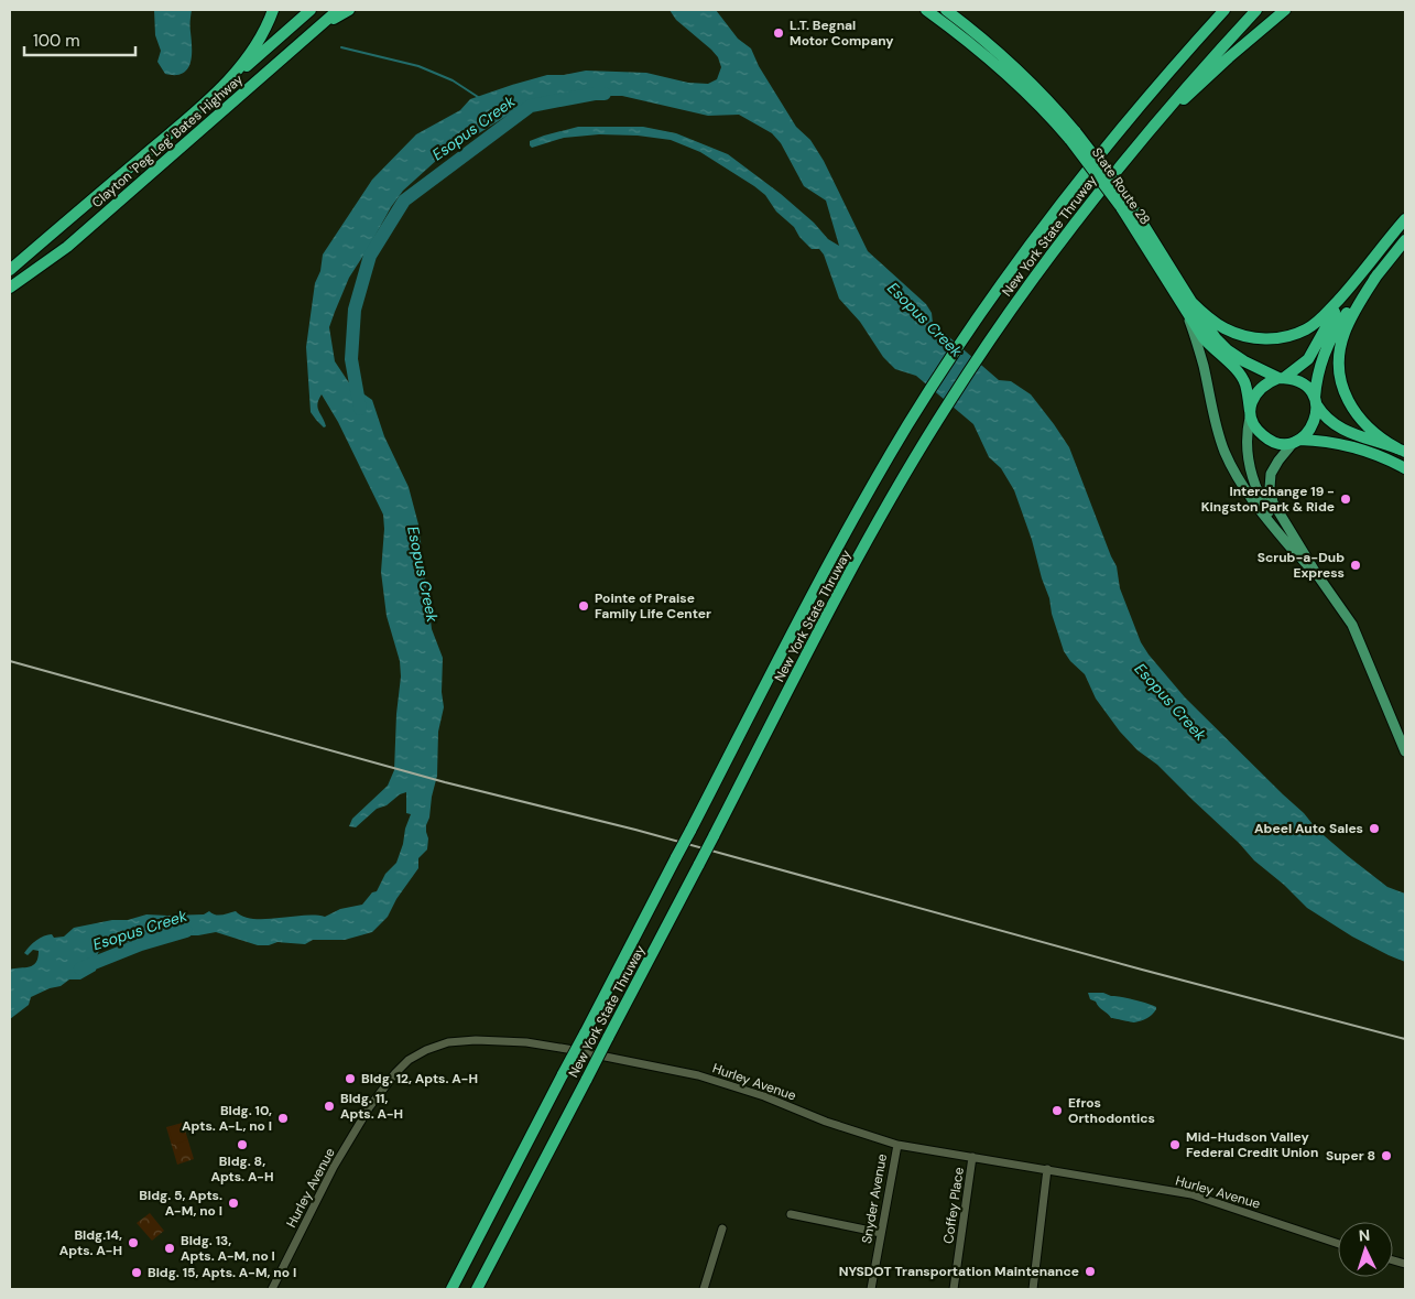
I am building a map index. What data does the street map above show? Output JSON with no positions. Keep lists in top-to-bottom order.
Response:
{
  "streets": {
    "highway": ["Clayton 'Peg Leg' Bates Highway", "State Route 28", "New York State Thruway"],
    "street": ["Hurley Avenue", "Snyder Avenue", "Coffey Place"]
  },
  "crossings": [
    ["Hurley Avenue", "Snyder Avenue"],
    ["Hurley Avenue", "Coffey Place"]
  ],
  "water": ["Esopus Creek"],
  "places": [
    "L.T. Begnal Motor Company",
    "Interchange 19 - Kingston Park & Ride",
    "Scrub-a-Dub Express",
    "Pointe of Praise Family Life Center",
    "Abeel Auto Sales",
    "Bldg. 12, Apts. A-H",
    "Bldg. 11, Apts. A-H",
    "Efros Orthodontics",
    "Bldg. 10, Apts. A-L, no I",
    "Bldg. 8, Apts. A-H",
    "Mid-Hudson Valley Federal Credit Union",
    "Super 8",
    "Bldg. 5, Apts. A-M, no I",
    "Bldg.14, Apts. A-H",
    "Bldg. 13, Apts. A-M, no I",
    "NYSDOT Transportation Maintenance",
    "Bldg. 15, Apts. A-M, no I"
  ],
  "scale_bar": "100 m",
  "north": "top"
}
